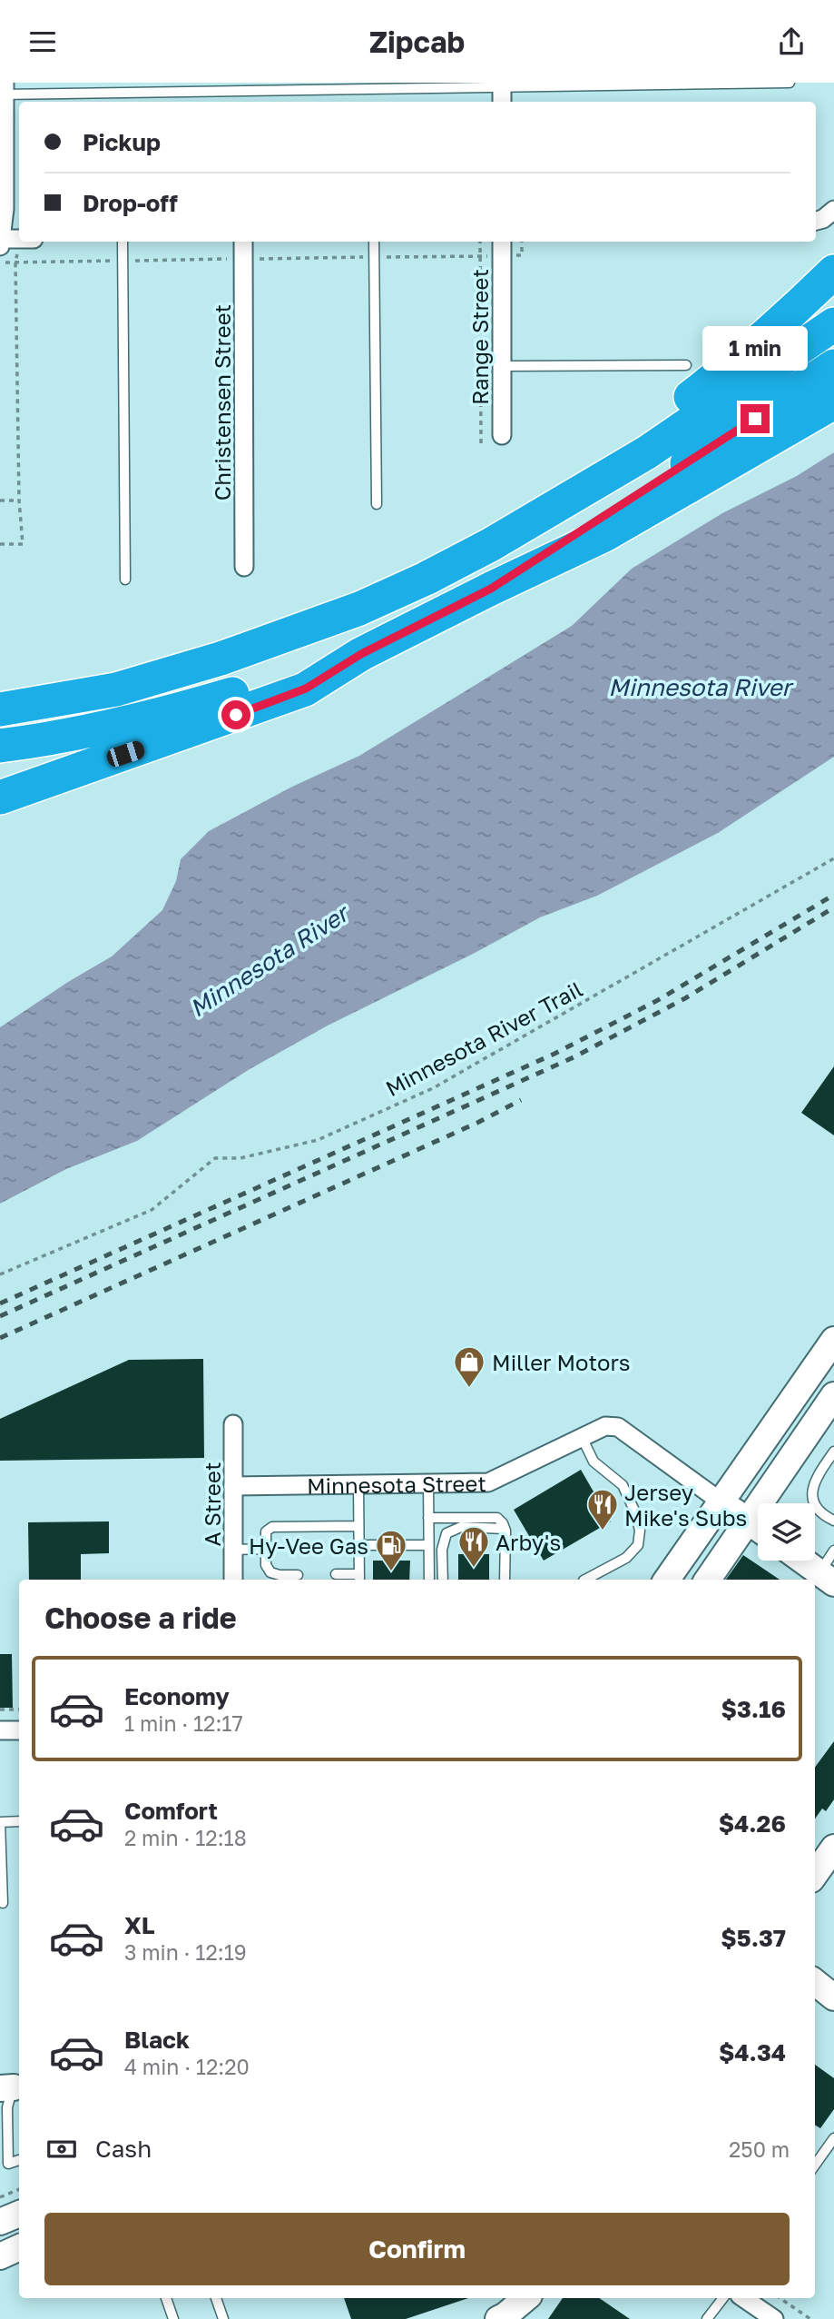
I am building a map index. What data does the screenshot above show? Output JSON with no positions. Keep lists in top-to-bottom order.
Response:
{
  "streets": {
    "main road": ["Minnesota Street"],
    "street": ["Range Street", "Christensen Street", "A Street"],
    "path": ["Minnesota River Trail"]
  },
  "crossings": [
    ["Minnesota Street", "A Street"]
  ],
  "water": ["Minnesota River"],
  "places": {
    "shop": ["Miller Motors"],
    "restaurant": ["Jersey Mike's Subs", "Arby's"],
    "fuel station": ["Hy-Vee Gas"]
  },
  "page": {
    "header": "Zipcab",
    "banner": ["Pickup", "Drop-off"],
    "bubble": "1 min",
    "heading": "Choose a ride",
    "list": [
      {
        "name": "Economy",
        "note": "1 min · 12:17",
        "value": "$3.16"
      },
      {
        "name": "Comfort",
        "note": "2 min · 12:18",
        "value": "$4.26"
      },
      {
        "name": "XL",
        "note": "3 min · 12:19",
        "value": "$5.37"
      },
      {
        "name": "Black",
        "note": "4 min · 12:20",
        "value": "$4.34"
      }
    ],
    "pay": ["Cash", "250 m"],
    "buttons": "Confirm"
  }
}
